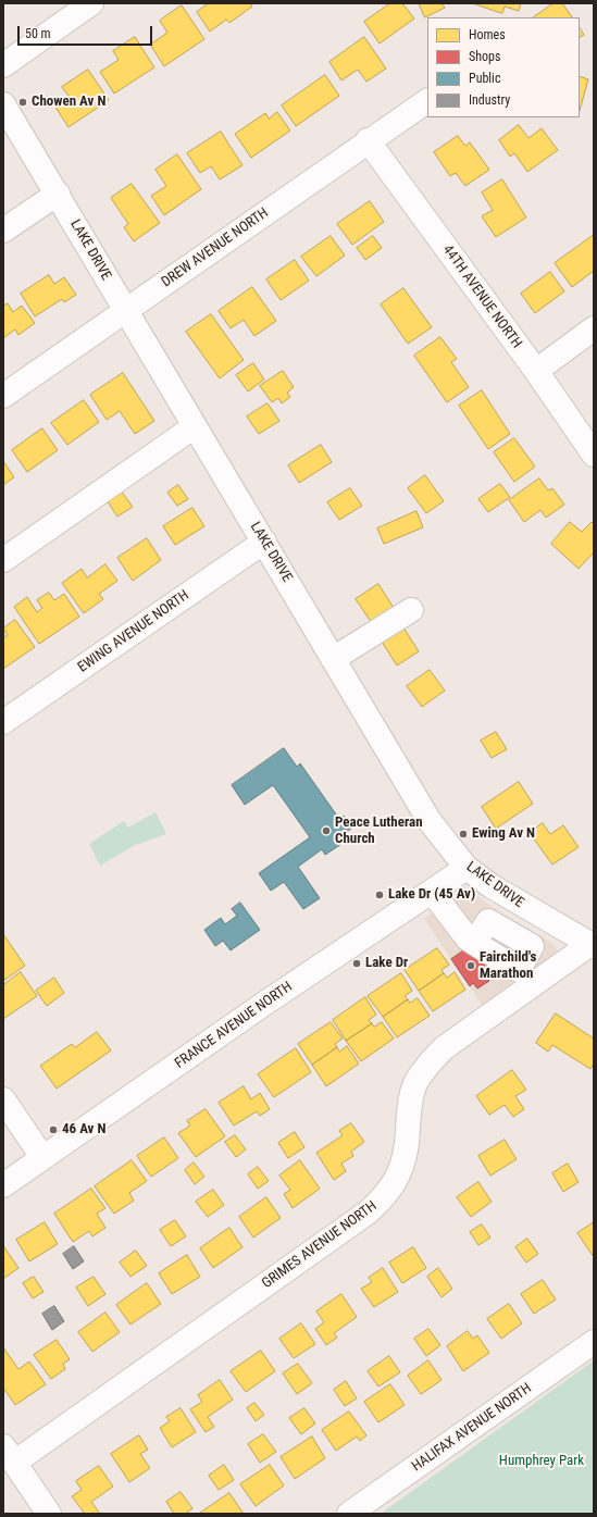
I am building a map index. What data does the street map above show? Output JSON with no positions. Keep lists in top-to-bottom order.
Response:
{
  "streets": {
    "street": [
      "DREW AVENUE NORTH",
      "LAKE DRIVE",
      "44TH AVENUE NORTH",
      "EWING AVENUE NORTH",
      "FRANCE AVENUE NORTH",
      "GRIMES AVENUE NORTH",
      "HALIFAX AVENUE NORTH"
    ]
  },
  "crossings": [
    ["DREW AVENUE NORTH", "LAKE DRIVE"],
    ["DREW AVENUE NORTH", "44TH AVENUE NORTH"],
    ["LAKE DRIVE", "EWING AVENUE NORTH"],
    ["LAKE DRIVE", "FRANCE AVENUE NORTH"],
    ["LAKE DRIVE", "GRIMES AVENUE NORTH"]
  ],
  "parks": ["Humphrey Park"],
  "places": [
    "Chowen Av N",
    "Peace Lutheran Church",
    "Ewing Av N",
    "Lake Dr (45 Av)",
    "Lake Dr",
    "Fairchild's Marathon",
    "46 Av N"
  ],
  "legend": [
    "Homes",
    "Shops",
    "Public",
    "Industry"
  ],
  "scale_bar": "50 m"
}
